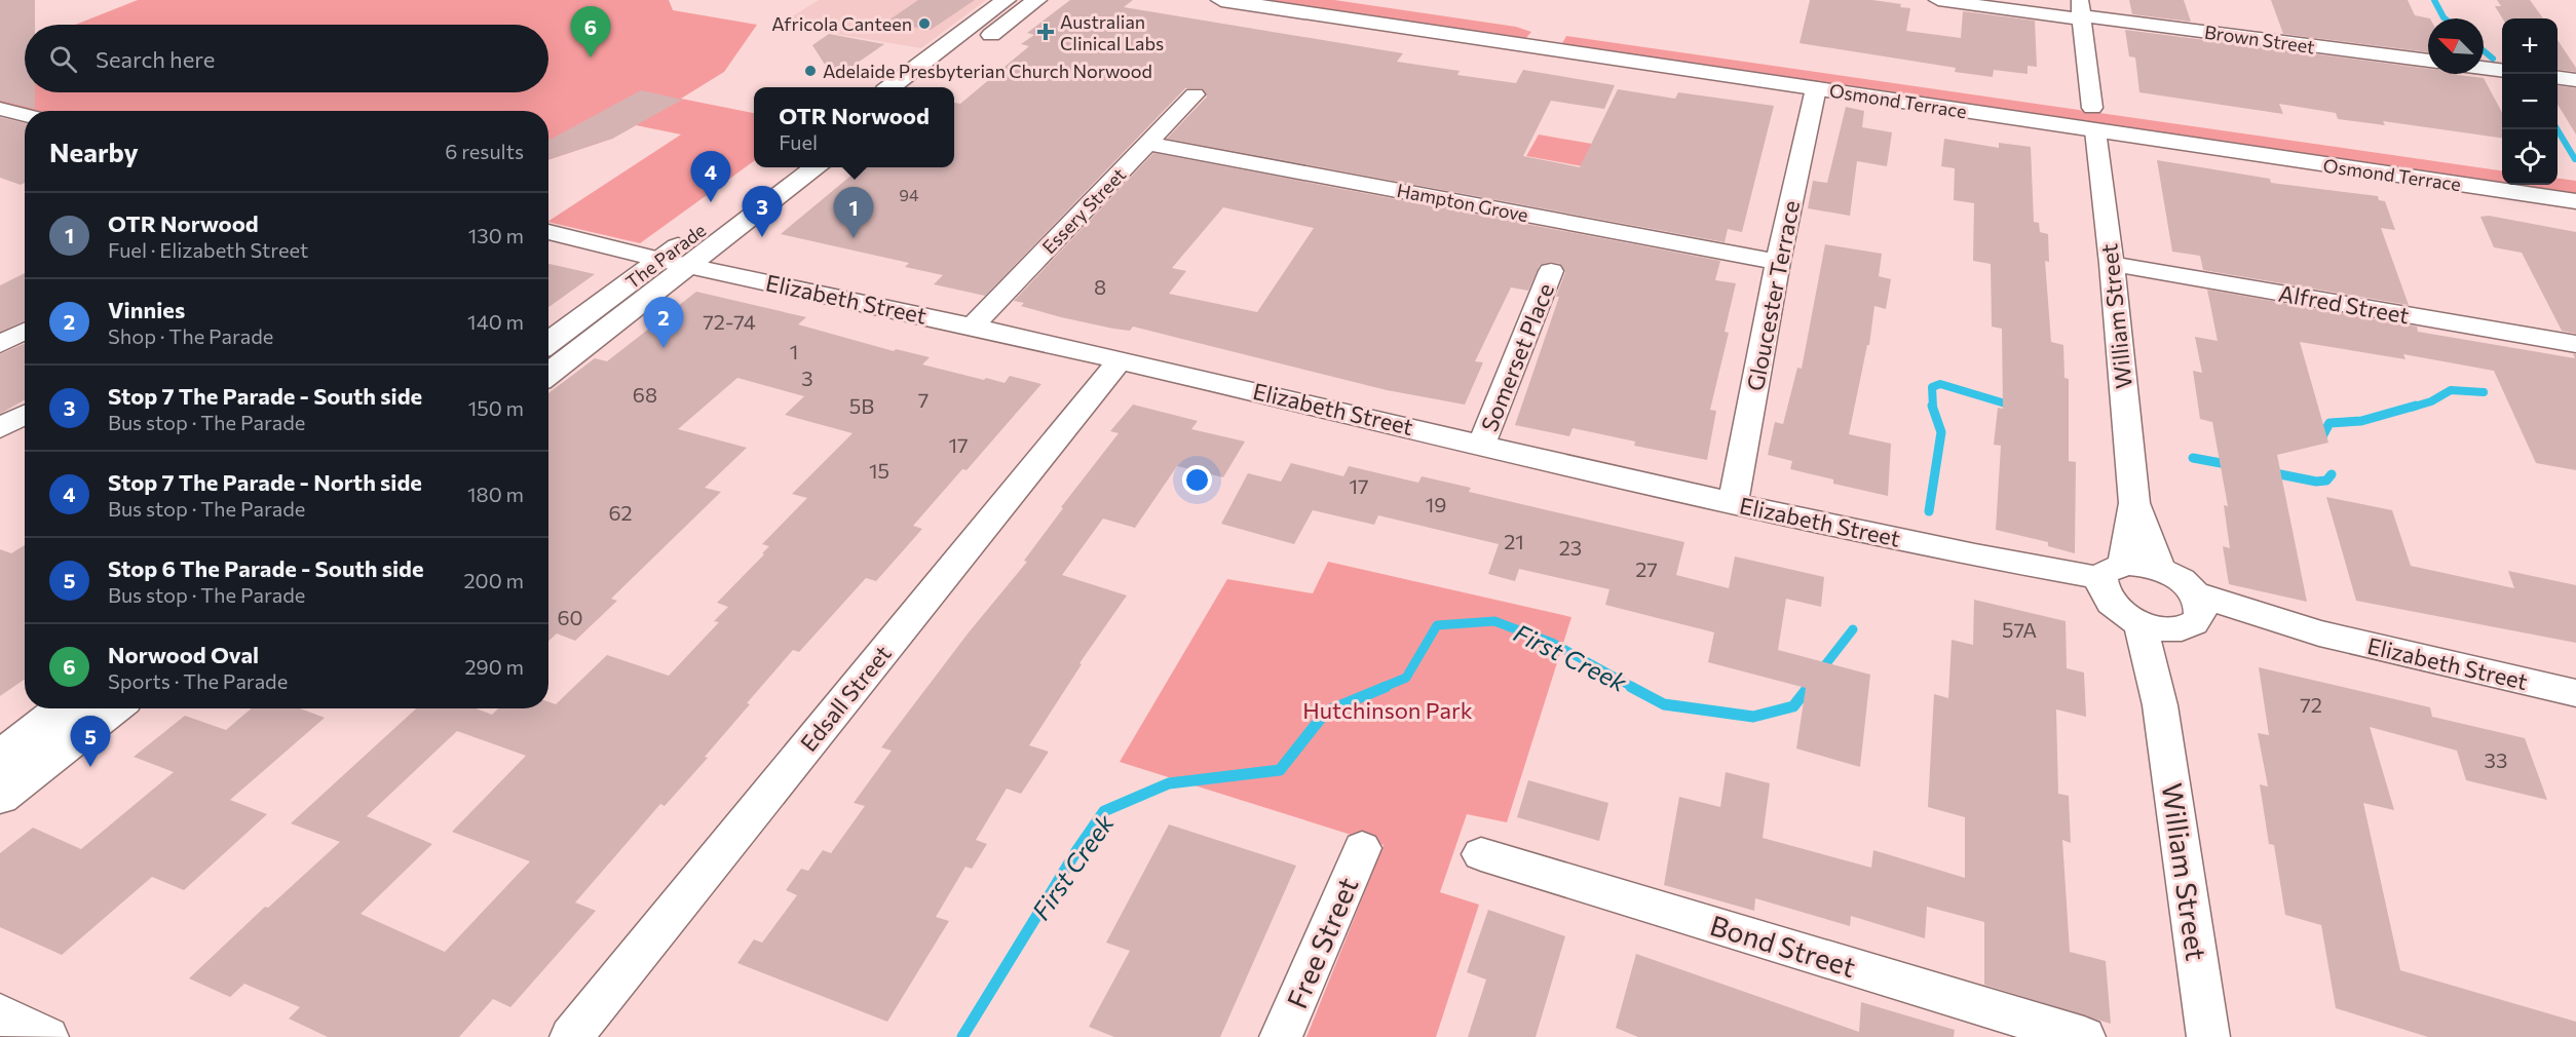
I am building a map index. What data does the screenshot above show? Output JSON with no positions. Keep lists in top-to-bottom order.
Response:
{
  "streets": {
    "street": [
      "Brown Street",
      "Osmond Terrace",
      "Hampton Grove",
      "Essery Street",
      "The Parade",
      "Gloucester Terrace",
      "Elizabeth Street",
      "Alfred Street",
      "William Street",
      "Somerset Place",
      "Edsall Street",
      "Free Street",
      "Bond Street"
    ]
  },
  "crossings": [
    ["Brown Street", "William Street"],
    ["Osmond Terrace", "Gloucester Terrace"],
    ["Osmond Terrace", "William Street"],
    ["Hampton Grove", "Essery Street"],
    ["Hampton Grove", "Gloucester Terrace"],
    ["Essery Street", "Elizabeth Street"],
    ["The Parade", "Elizabeth Street"],
    ["Gloucester Terrace", "Elizabeth Street"],
    ["Elizabeth Street", "William Street"],
    ["Elizabeth Street", "Somerset Place"],
    ["Elizabeth Street", "Edsall Street"],
    ["Alfred Street", "William Street"]
  ],
  "water": ["First Creek"],
  "parks": ["Hutchinson Park"],
  "places": {
    "other": ["Africola Canteen", "Adelaide Presbyterian Church Norwood"],
    "health": ["Australian Clinical Labs"]
  },
  "house_numbers": [
    "94",
    "8",
    "72-74",
    "1",
    "3",
    "68",
    "7",
    "5B",
    "17",
    "15",
    "17",
    "19",
    "62",
    "21",
    "23",
    "27",
    "60",
    "57A",
    "72",
    "33"
  ],
  "north": "top left",
  "page": {
    "pins": [
      "6",
      "4",
      "3",
      "1",
      "2",
      "5"
    ],
    "map_buttons": ["+", "−"],
    "search": "Search here",
    "popup": ["OTR Norwood", "Fuel"],
    "heading": ["Nearby", "6 results"],
    "list": [
      {
        "mark": "1",
        "name": "OTR Norwood",
        "note": "Fuel · Elizabeth Street",
        "value": "130 m"
      },
      {
        "mark": "2",
        "name": "Vinnies",
        "note": "Shop · The Parade",
        "value": "140 m"
      },
      {
        "mark": "3",
        "name": "Stop 7 The Parade - South side",
        "note": "Bus stop · The Parade",
        "value": "150 m"
      },
      {
        "mark": "4",
        "name": "Stop 7 The Parade - North side",
        "note": "Bus stop · The Parade",
        "value": "180 m"
      },
      {
        "mark": "5",
        "name": "Stop 6 The Parade - South side",
        "note": "Bus stop · The Parade",
        "value": "200 m"
      },
      {
        "mark": "6",
        "name": "Norwood Oval",
        "note": "Sports · The Parade",
        "value": "290 m"
      }
    ]
  }
}
